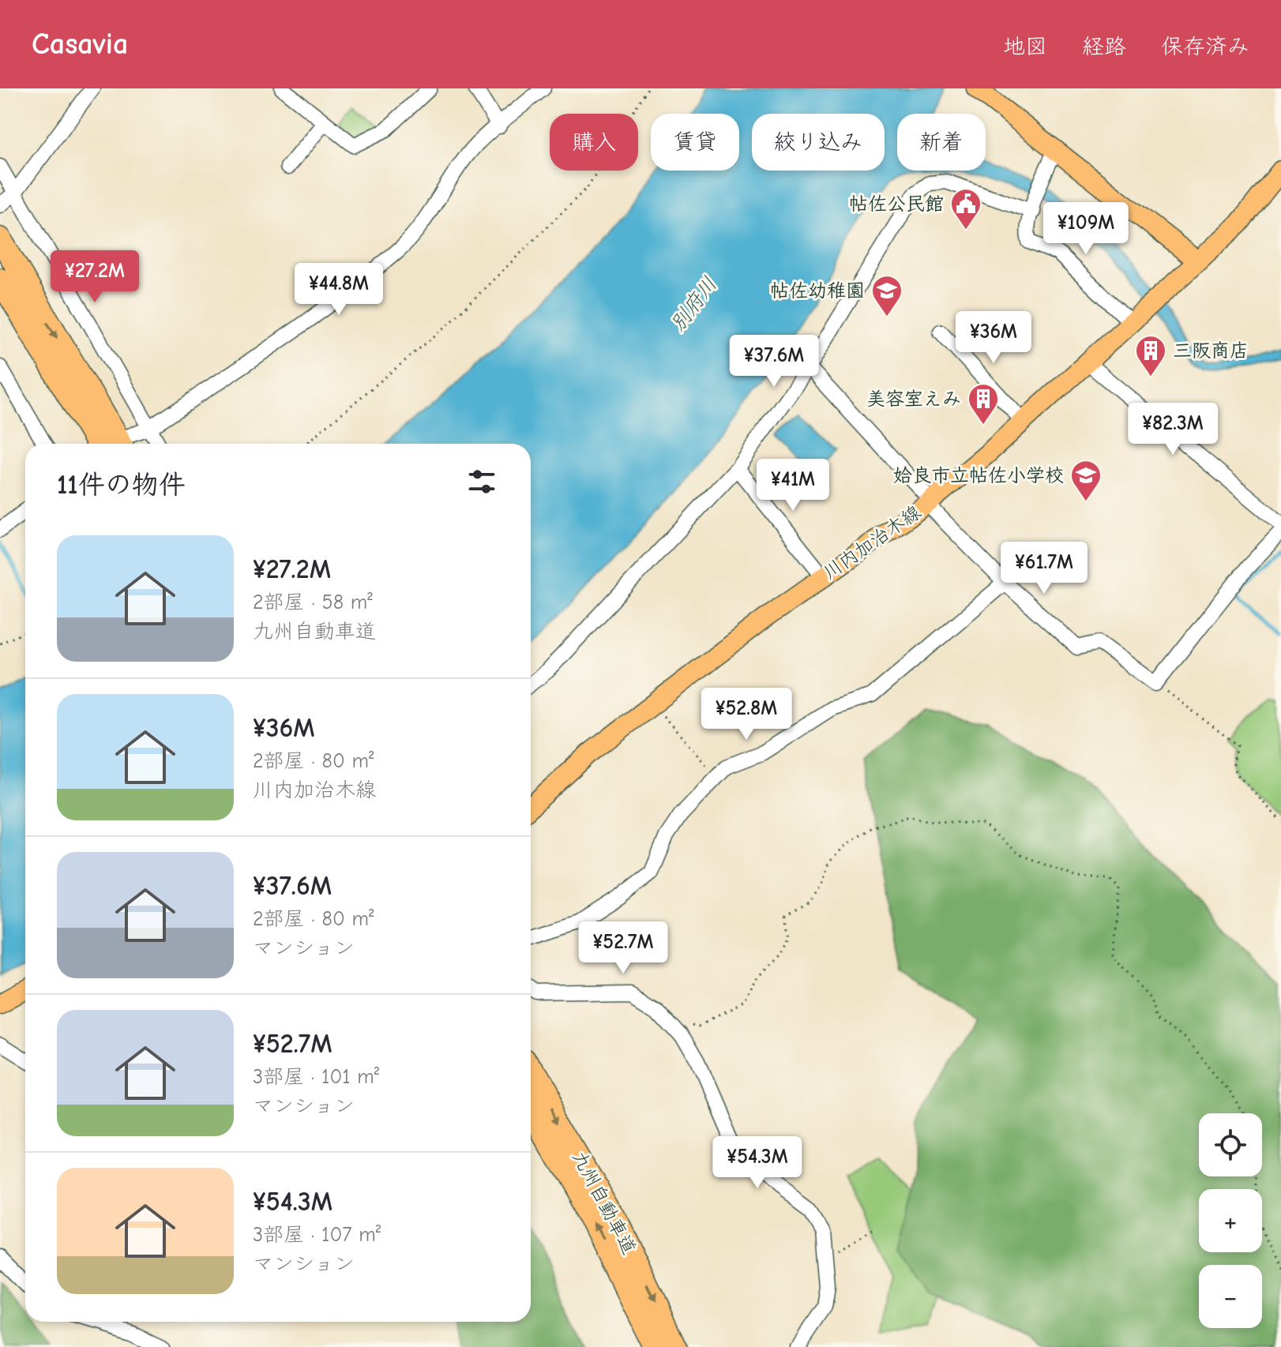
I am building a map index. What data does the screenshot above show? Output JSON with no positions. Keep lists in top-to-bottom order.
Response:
{
  "streets": {
    "highway": ["九州自動車道"],
    "main road": ["川内加治木線"]
  },
  "water": ["別府川"],
  "places": {
    "public building": ["帖佐公民館"],
    "school or university": ["帖佐幼稚園", "姶良市立帖佐小学校"],
    "building": ["三阪商店", "美容室えみ"]
  },
  "page": {
    "header": "Casavia",
    "nav": ["地図", "経路", "保存済み"],
    "chip": [
      "購入",
      "賃貸",
      "絞り込み",
      "新着"
    ],
    "price": [
      "¥109M",
      "¥27.2M",
      "¥44.8M",
      "¥36M",
      "¥37.6M",
      "¥82.3M",
      "¥41M",
      "¥61.7M",
      "¥52.8M",
      "¥52.7M",
      "¥54.3M"
    ],
    "heading": "11件の物件",
    "list": [
      {
        "name": "¥27.2M",
        "note": "2部屋 · 58 m² · 九州自動車道"
      },
      {
        "name": "¥36M",
        "note": "2部屋 · 80 m² · 川内加治木線"
      },
      {
        "name": "¥37.6M",
        "note": "2部屋 · 80 m² · マンション"
      },
      {
        "name": "¥52.7M",
        "note": "3部屋 · 101 m² · マンション"
      },
      {
        "name": "¥54.3M",
        "note": "3部屋 · 107 m² · マンション"
      }
    ],
    "map_buttons": ["+", "−"]
  }
}
